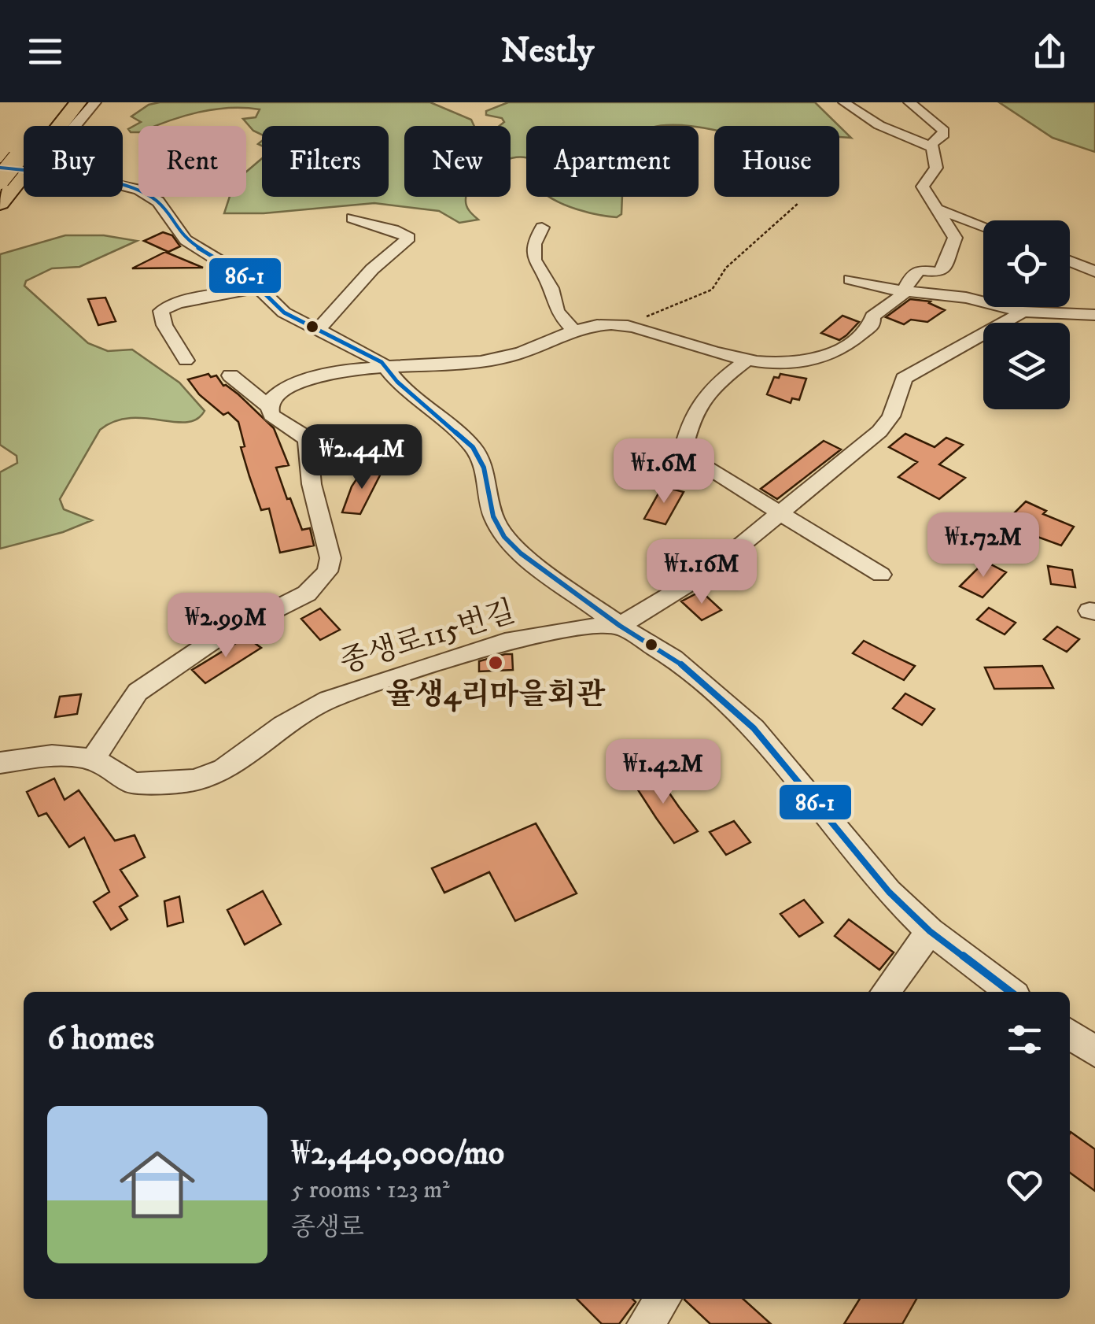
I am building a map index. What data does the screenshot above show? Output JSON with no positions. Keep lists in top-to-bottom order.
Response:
{
  "streets": {
    "street": ["종생로115번길"]
  },
  "places": ["율생4리마을회관"],
  "lines": ["transit line 86-1"],
  "page": {
    "header": "Nestly",
    "chip": [
      "Buy",
      "Rent",
      "Filters",
      "New",
      "Apartment",
      "House"
    ],
    "price": [
      "₩2.44M",
      "₩1.6M",
      "₩1.72M",
      "₩1.16M",
      "₩2.99M",
      "₩1.42M"
    ],
    "heading": "6 homes",
    "list": [
      {
        "name": "₩2,440,000/mo",
        "note": "5 rooms · 123 m² · 종생로"
      }
    ]
  }
}
